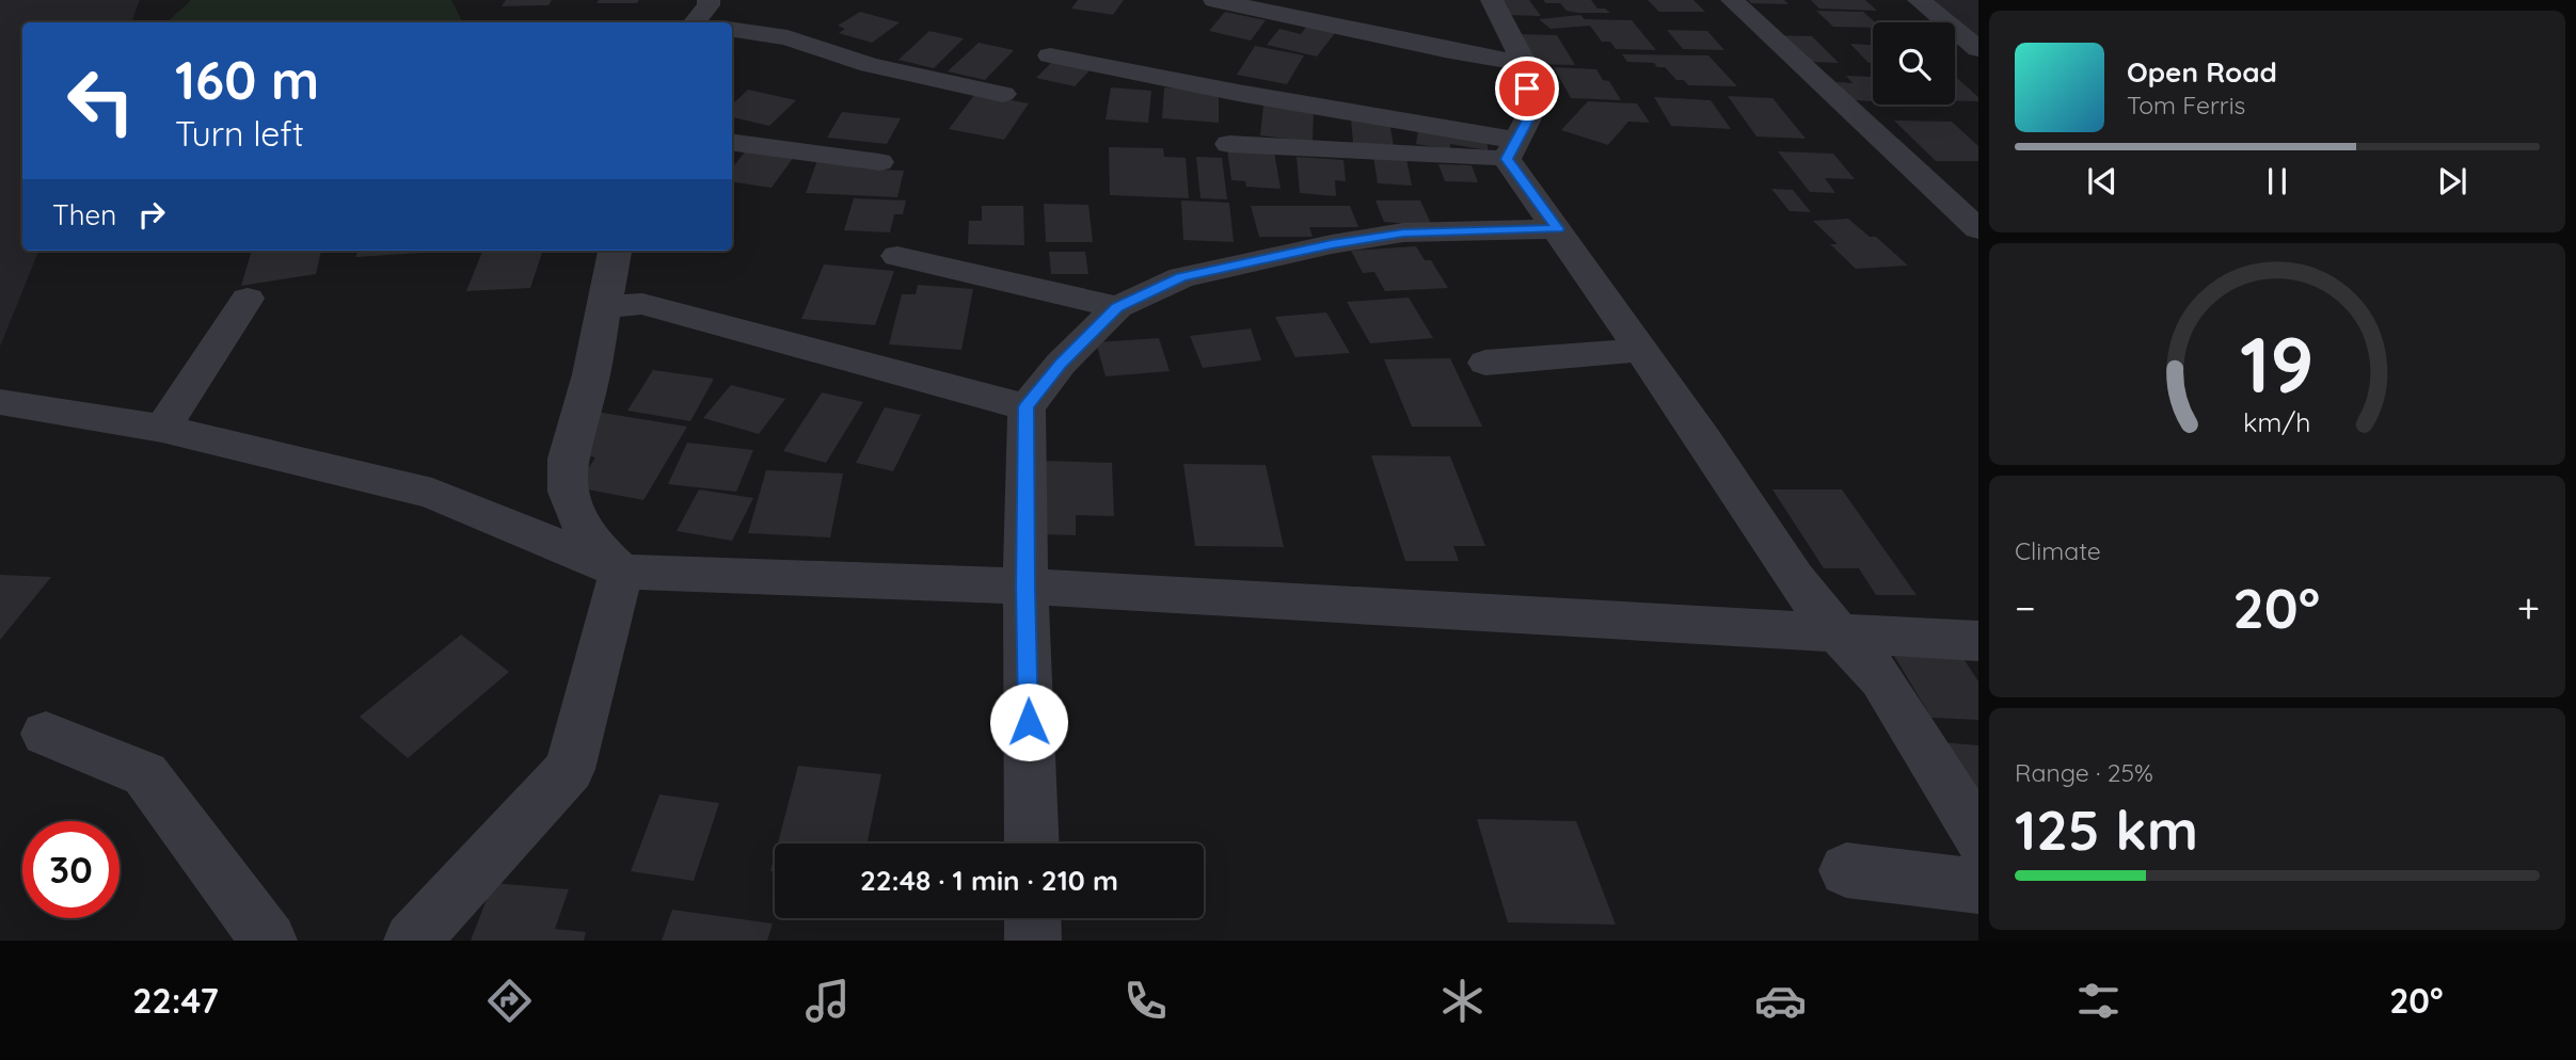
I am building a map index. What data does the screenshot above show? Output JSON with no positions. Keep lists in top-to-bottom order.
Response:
{
  "page": {
    "turn": ["160 m", "Turn left"],
    "song": ["Open Road", "Tom Ferris"],
    "then": "Then",
    "tile": [
      "Climate",
      ["Range · 25%", "125 km"]
    ],
    "heat": ["−", "20°", "+"],
    "limit": "30",
    "trip": "22:48 · 1 min · 210 m",
    "tabs": ["22:47", "20°"],
    "gauge": ["19", "km/h"]
  }
}
